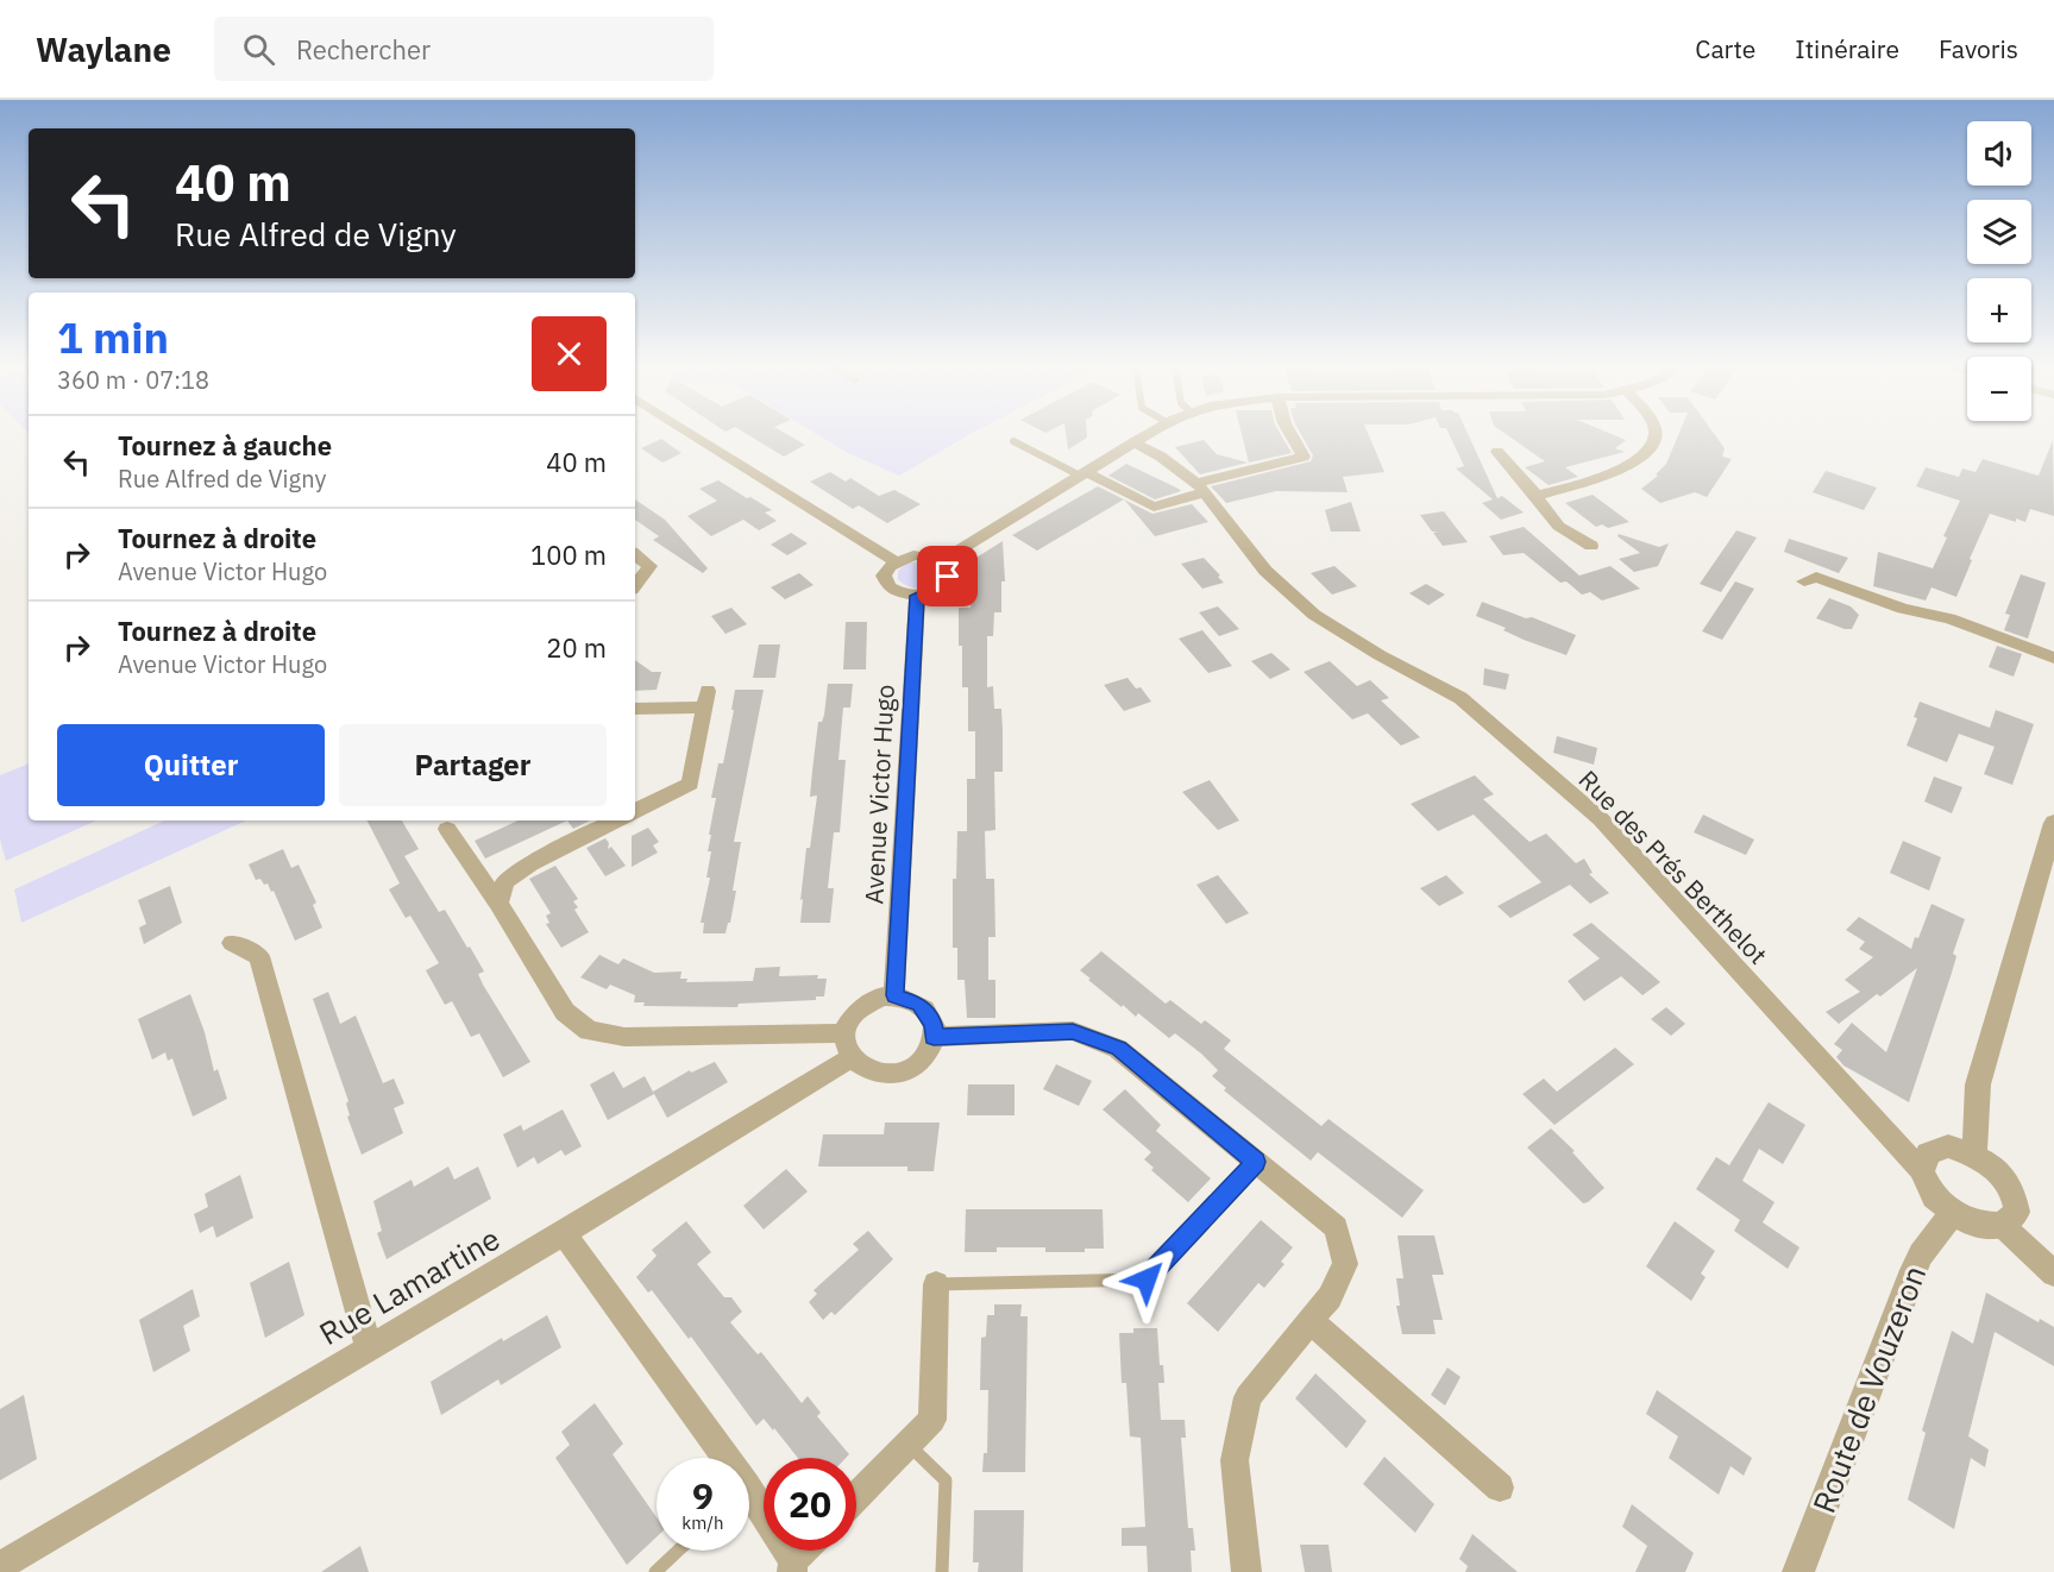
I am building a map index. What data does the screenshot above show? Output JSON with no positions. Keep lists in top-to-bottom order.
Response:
{
  "streets": {
    "street": [
      "Avenue Victor Hugo",
      "Rue des Prés Berthelot",
      "Rue Lamartine",
      "Route de Vouzeron"
    ]
  },
  "crossings": [
    ["Avenue Victor Hugo", "Rue Lamartine"],
    ["Rue des Prés Berthelot", "Route de Vouzeron"]
  ],
  "page": {
    "header": "Waylane",
    "search": "Rechercher",
    "nav": ["Carte", "Itinéraire", "Favoris"],
    "map_buttons": ["+", "−"],
    "turn": ["40 m", "Rue Alfred de Vigny"],
    "heading": ["1 min", "360 m · 07:18"],
    "list": [
      {
        "name": "Tournez à gauche",
        "note": "Rue Alfred de Vigny",
        "value": "40 m"
      },
      {
        "name": "Tournez à droite",
        "note": "Avenue Victor Hugo",
        "value": "100 m"
      },
      {
        "name": "Tournez à droite",
        "note": "Avenue Victor Hugo",
        "value": "20 m"
      }
    ],
    "buttons": ["Quitter", "Partager"],
    "speed": "9 km/h",
    "limit": "20"
  }
}
